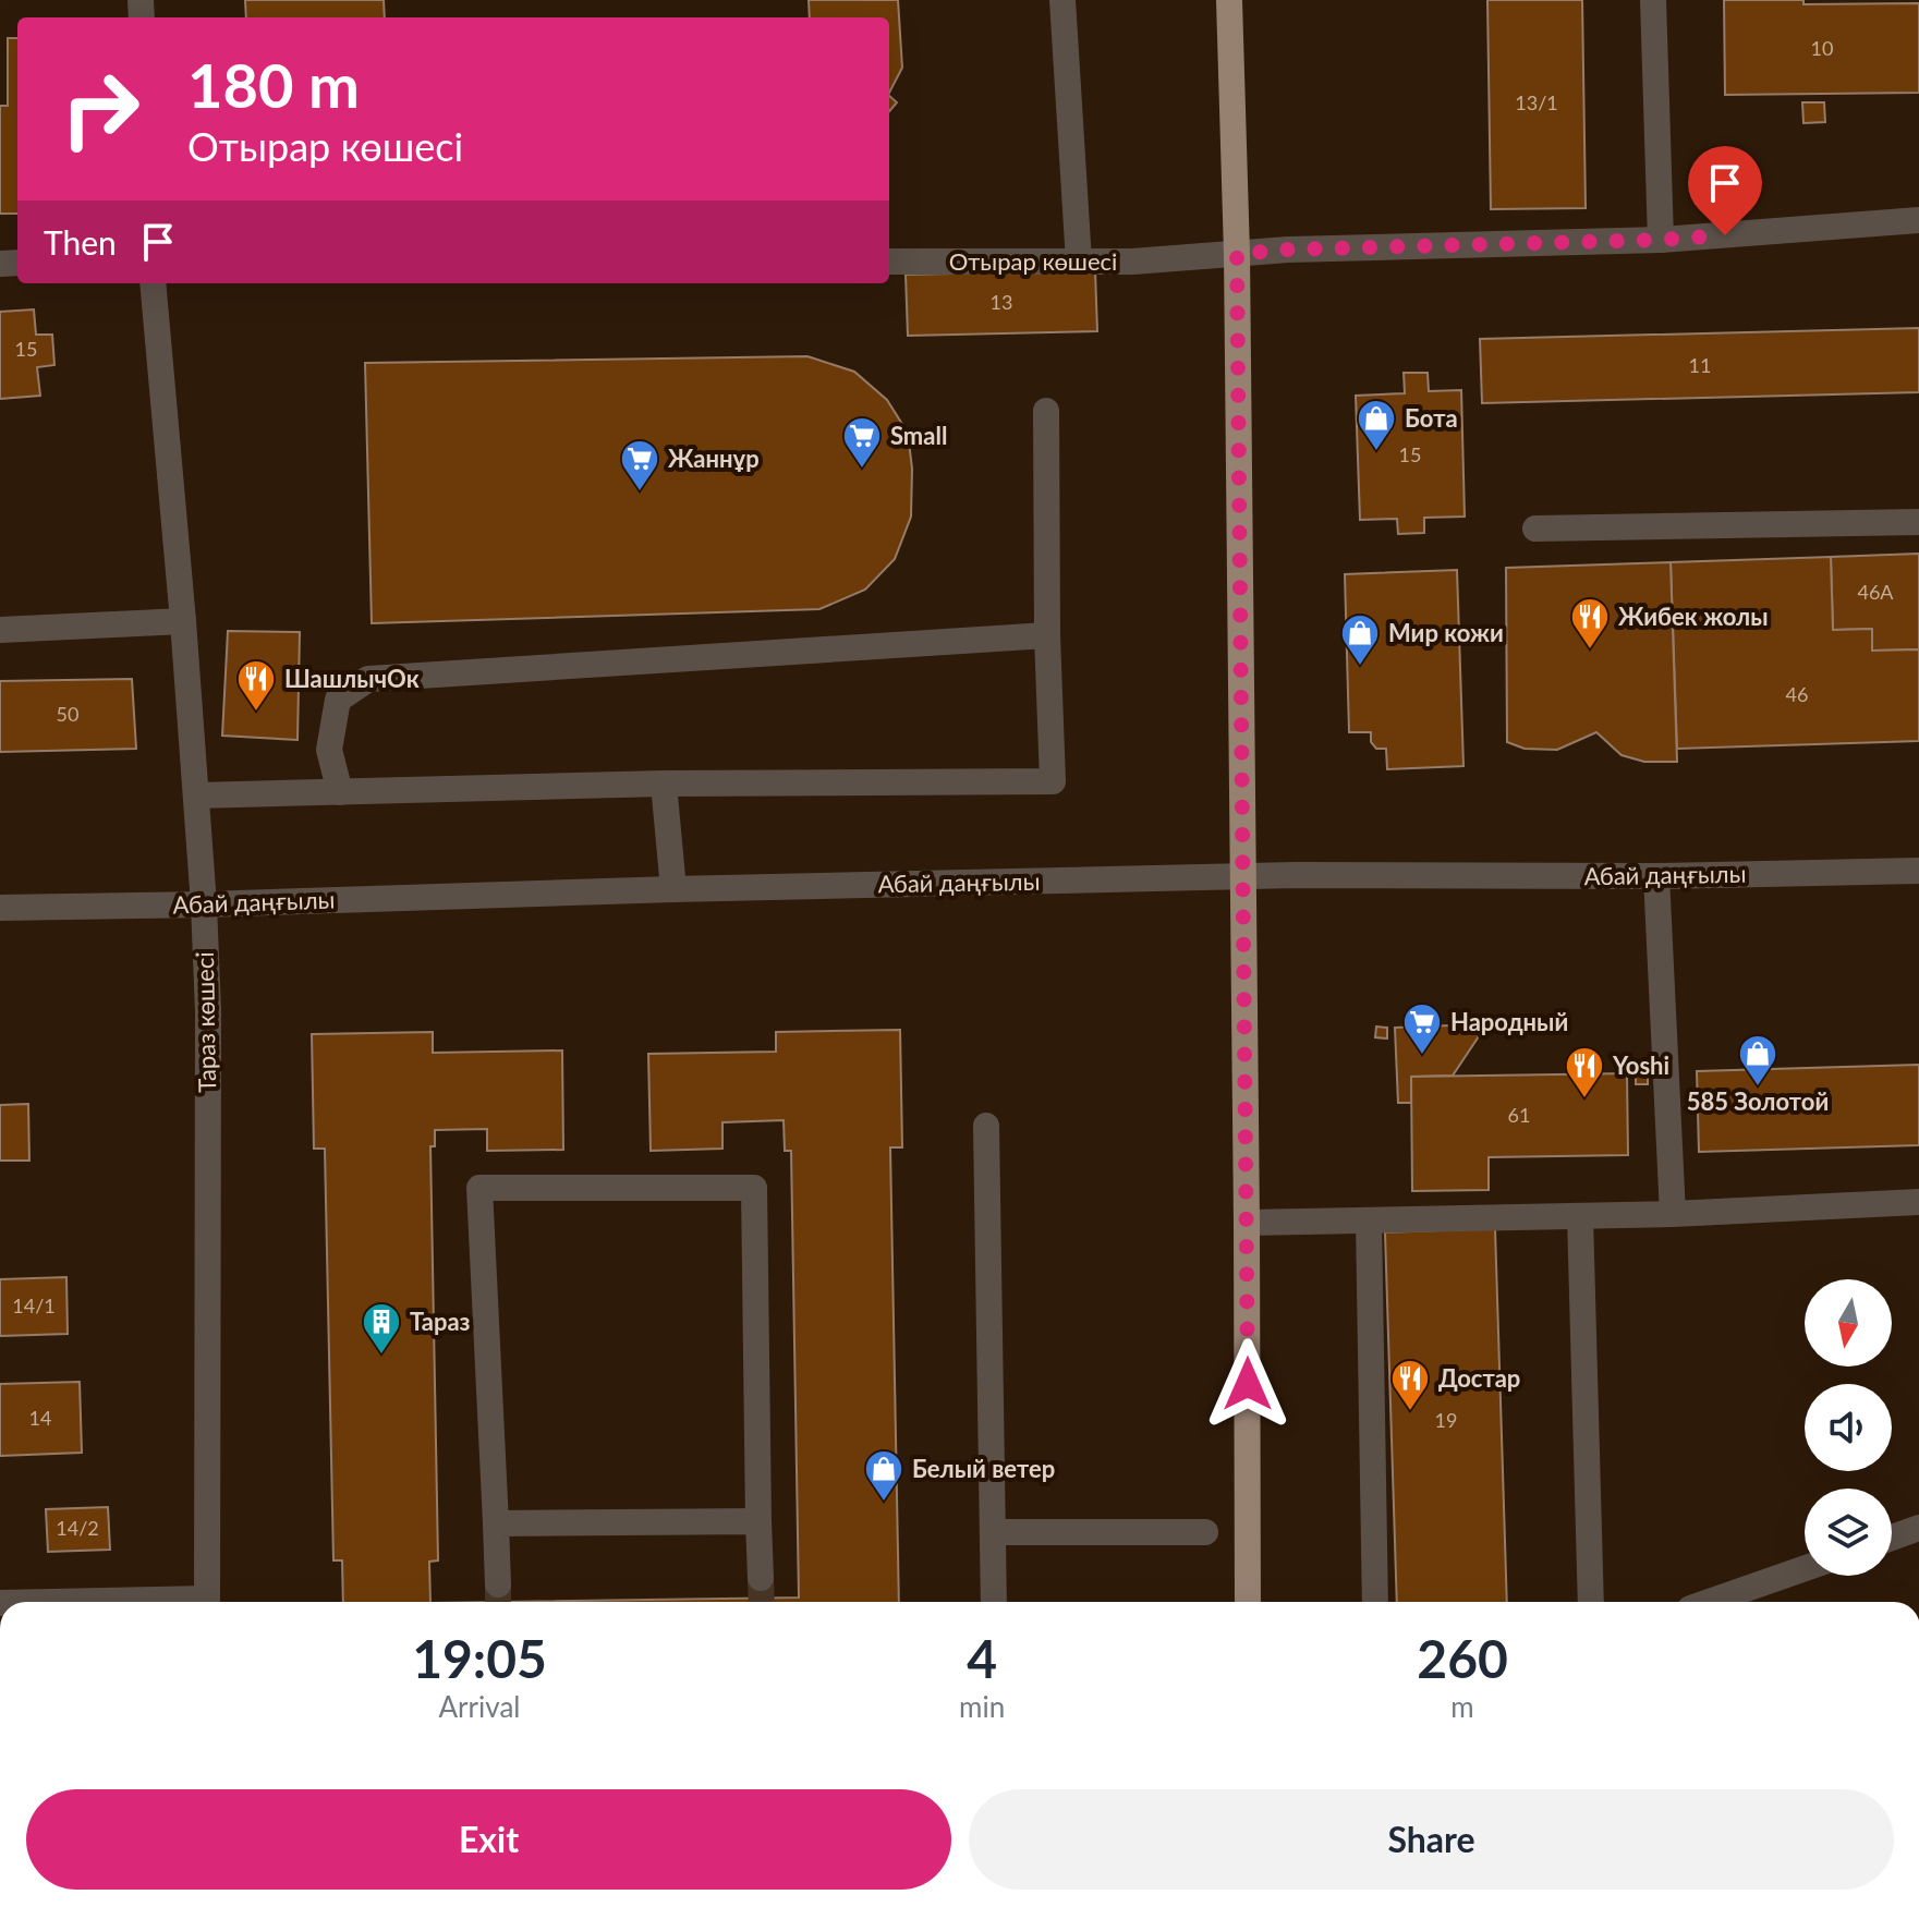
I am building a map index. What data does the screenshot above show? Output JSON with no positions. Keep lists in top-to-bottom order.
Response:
{
  "streets": {
    "street": ["Отырар көшесі", "Абай даңғылы", "Тараз көшесі"]
  },
  "crossings": [
    ["Абай даңғылы", "Тараз көшесі"]
  ],
  "places": {
    "shop": [
      "Бота",
      "Мир кожи",
      "585 Золотой",
      "Белый ветер"
    ],
    "supermarket": ["Small", "Жаннұр", "Народный"],
    "restaurant": [
      "Жибек жолы",
      "ШашлычОк",
      "Yoshi",
      "Достар"
    ],
    "building": ["Тараз"]
  },
  "house_numbers": [
    "10",
    "13/1",
    "13",
    "15",
    "11",
    "15",
    "46А",
    "46",
    "50",
    "61",
    "14/1",
    "14",
    "19",
    "14/2"
  ],
  "north": "bottom",
  "page": {
    "turn": ["180 m", "Отырар көшесі"],
    "then": "Then",
    "eta": [
      "19:05",
      "Arrival",
      "4",
      "min",
      "260",
      "m"
    ],
    "buttons": ["Exit", "Share"]
  }
}
